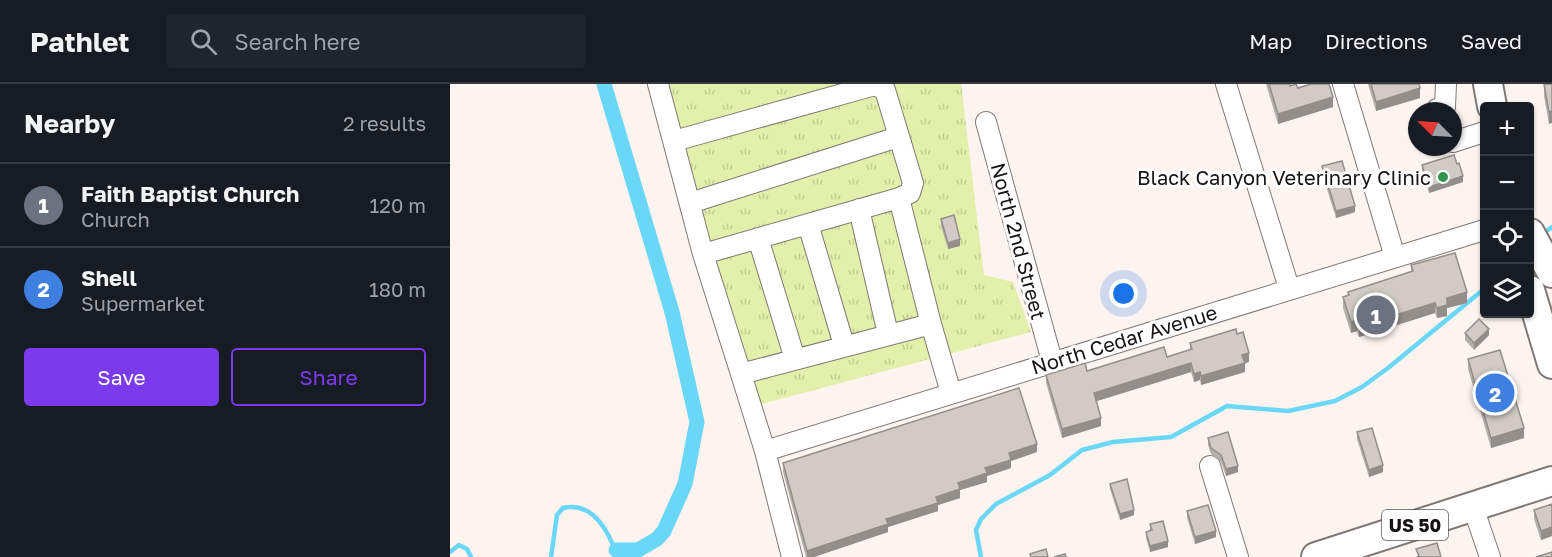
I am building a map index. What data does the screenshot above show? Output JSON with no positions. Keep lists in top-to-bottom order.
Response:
{
  "streets": {
    "highway": ["US 50"],
    "street": ["North 2nd Street", "North Cedar Avenue"]
  },
  "crossings": [
    ["North 2nd Street", "North Cedar Avenue"]
  ],
  "places": ["Black Canyon Veterinary Clinic"],
  "north": "top left",
  "page": {
    "header": "Pathlet",
    "search": "Search here",
    "nav": ["Map", "Directions", "Saved"],
    "heading": ["Nearby", "2 results"],
    "map_buttons": ["+", "−"],
    "list": [
      {
        "mark": "1",
        "name": "Faith Baptist Church",
        "note": "Church",
        "value": "120 m"
      },
      {
        "mark": "2",
        "name": "Shell",
        "note": "Supermarket",
        "value": "180 m"
      }
    ],
    "pins": ["1", "2"],
    "buttons": ["Save", "Share"]
  }
}
